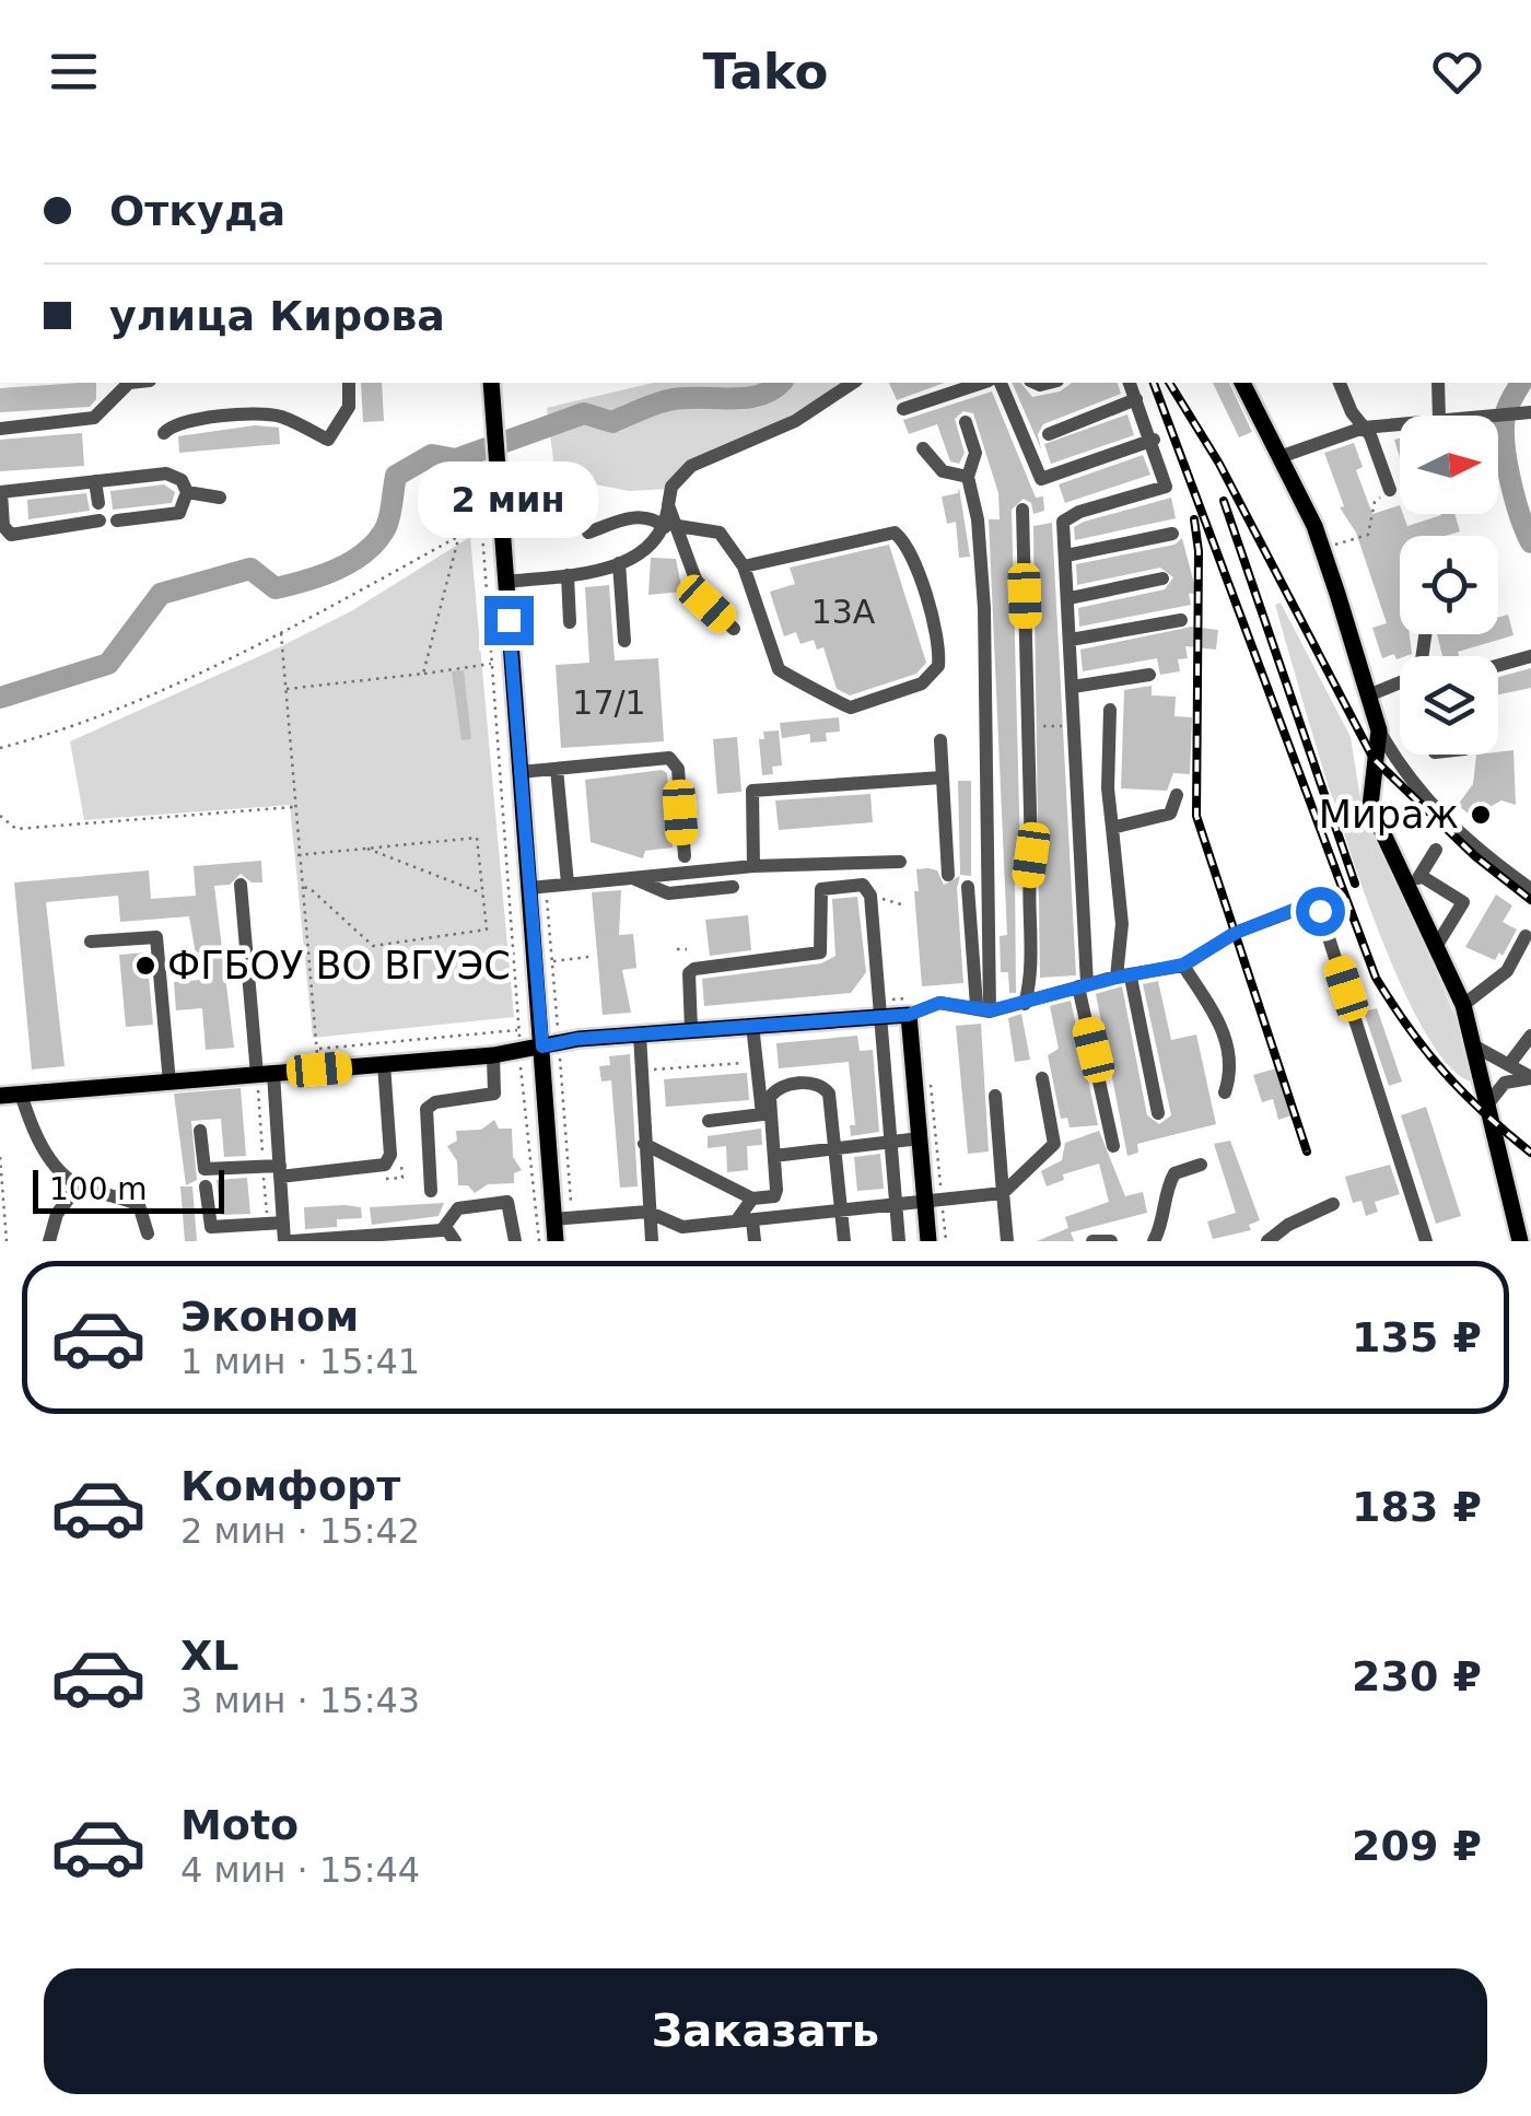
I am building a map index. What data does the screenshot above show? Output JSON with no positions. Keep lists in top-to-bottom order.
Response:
{
  "places": ["Мираж", "ФГБОУ ВО ВГУЭС"],
  "house_numbers": ["13А", "17/1"],
  "scale_bar": "100 m",
  "north": "right",
  "page": {
    "header": "Tako",
    "banner": ["Откуда", "улица Кирова"],
    "bubble": "2 мин",
    "scale": "100 m",
    "list": [
      {
        "name": "Эконом",
        "note": "1 мин · 15:41",
        "value": "135 ₽"
      },
      {
        "name": "Комфорт",
        "note": "2 мин · 15:42",
        "value": "183 ₽"
      },
      {
        "name": "XL",
        "note": "3 мин · 15:43",
        "value": "230 ₽"
      },
      {
        "name": "Moto",
        "note": "4 мин · 15:44",
        "value": "209 ₽"
      }
    ],
    "buttons": "Заказать"
  }
}
